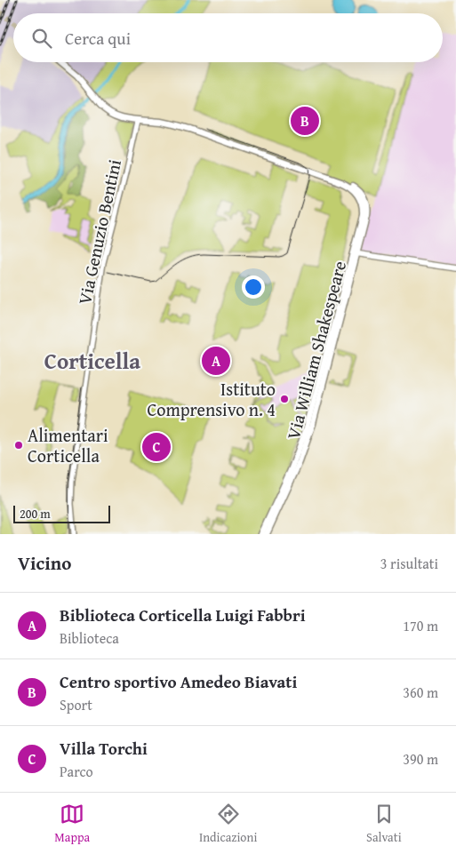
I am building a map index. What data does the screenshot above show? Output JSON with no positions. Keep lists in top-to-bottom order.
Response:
{
  "streets": {
    "main road": ["Via William Shakespeare"],
    "street": ["Via Genuzio Bentini"]
  },
  "crossings": [
    ["Via Genuzio Bentini", "Via William Shakespeare"]
  ],
  "districts": ["Corticella"],
  "places": ["Istituto Comprensivo n. 4", "Alimentari Corticella"],
  "scale_bar": "200 m",
  "page": {
    "search": "Cerca qui",
    "pins": ["B", "A", "C"],
    "scale": "200 m",
    "heading": ["Vicino", "3 risultati"],
    "list": [
      {
        "mark": "A",
        "name": "Biblioteca Corticella Luigi Fabbri",
        "note": "Biblioteca",
        "value": "170 m"
      },
      {
        "mark": "B",
        "name": "Centro sportivo Amedeo Biavati",
        "note": "Sport",
        "value": "360 m"
      },
      {
        "mark": "C",
        "name": "Villa Torchi",
        "note": "Parco",
        "value": "390 m"
      }
    ],
    "nav": ["Mappa", "Indicazioni", "Salvati"]
  }
}
